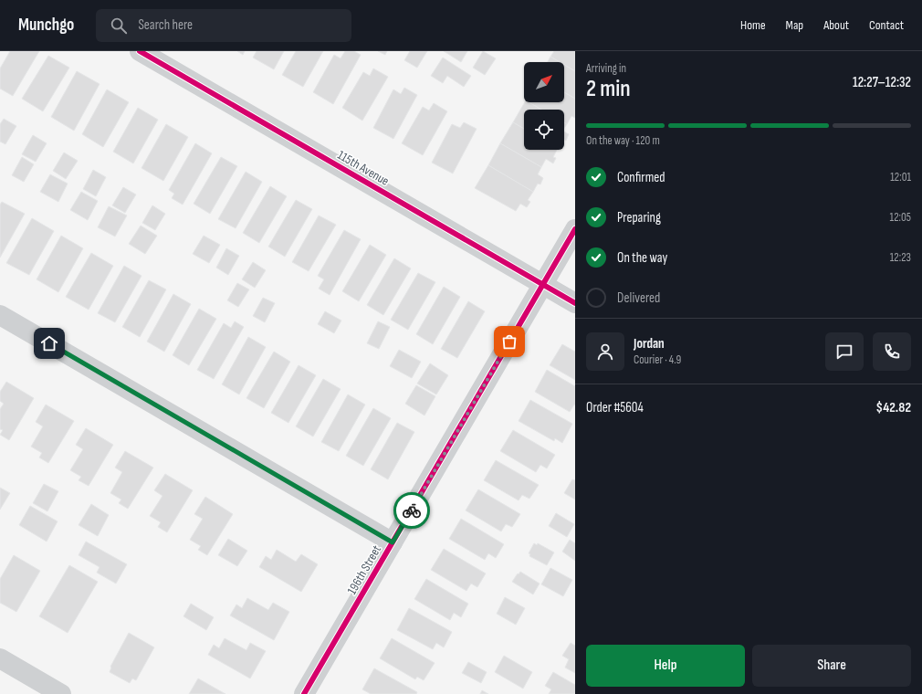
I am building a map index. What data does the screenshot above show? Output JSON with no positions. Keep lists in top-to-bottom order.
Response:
{
  "streets": {
    "street": ["115th Avenue", "196th Street"]
  },
  "crossings": [
    ["115th Avenue", "196th Street"]
  ],
  "north": "top right",
  "page": {
    "header": "Munchgo",
    "search": "Search here",
    "nav": [
      "Home",
      "Map",
      "About",
      "Contact"
    ],
    "heading": ["2 min", "Arriving in", "12:27–12:32"],
    "panel": [
      "Jordan",
      "Courier · 4.9",
      "Order #5604",
      "$42.82"
    ],
    "bar": "On the way · 120 m",
    "list": [
      ["Confirmed", "12:01"],
      ["Preparing", "12:05"],
      ["On the way", "12:23"],
      "Delivered"
    ],
    "buttons": ["Help", "Share"]
  }
}
